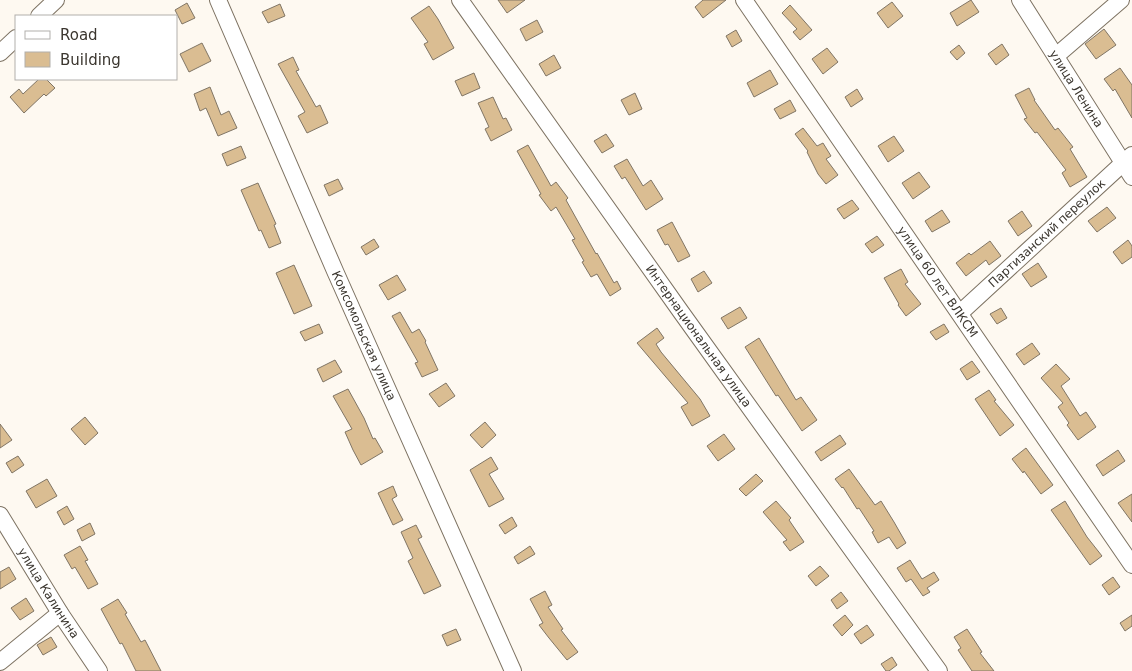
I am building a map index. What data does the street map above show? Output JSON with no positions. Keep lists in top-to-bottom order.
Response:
{
  "streets": {
    "street": [
      "улица Ленина",
      "Партизанский переулок",
      "улица 60 лет ВЛКСМ",
      "Комсомольская улица",
      "Интернациональная улица",
      "улица Калинина"
    ]
  },
  "crossings": [
    ["улица Ленина", "Партизанский переулок"],
    ["Партизанский переулок", "улица 60 лет ВЛКСМ"]
  ],
  "legend": ["Road", "Building"]
}
